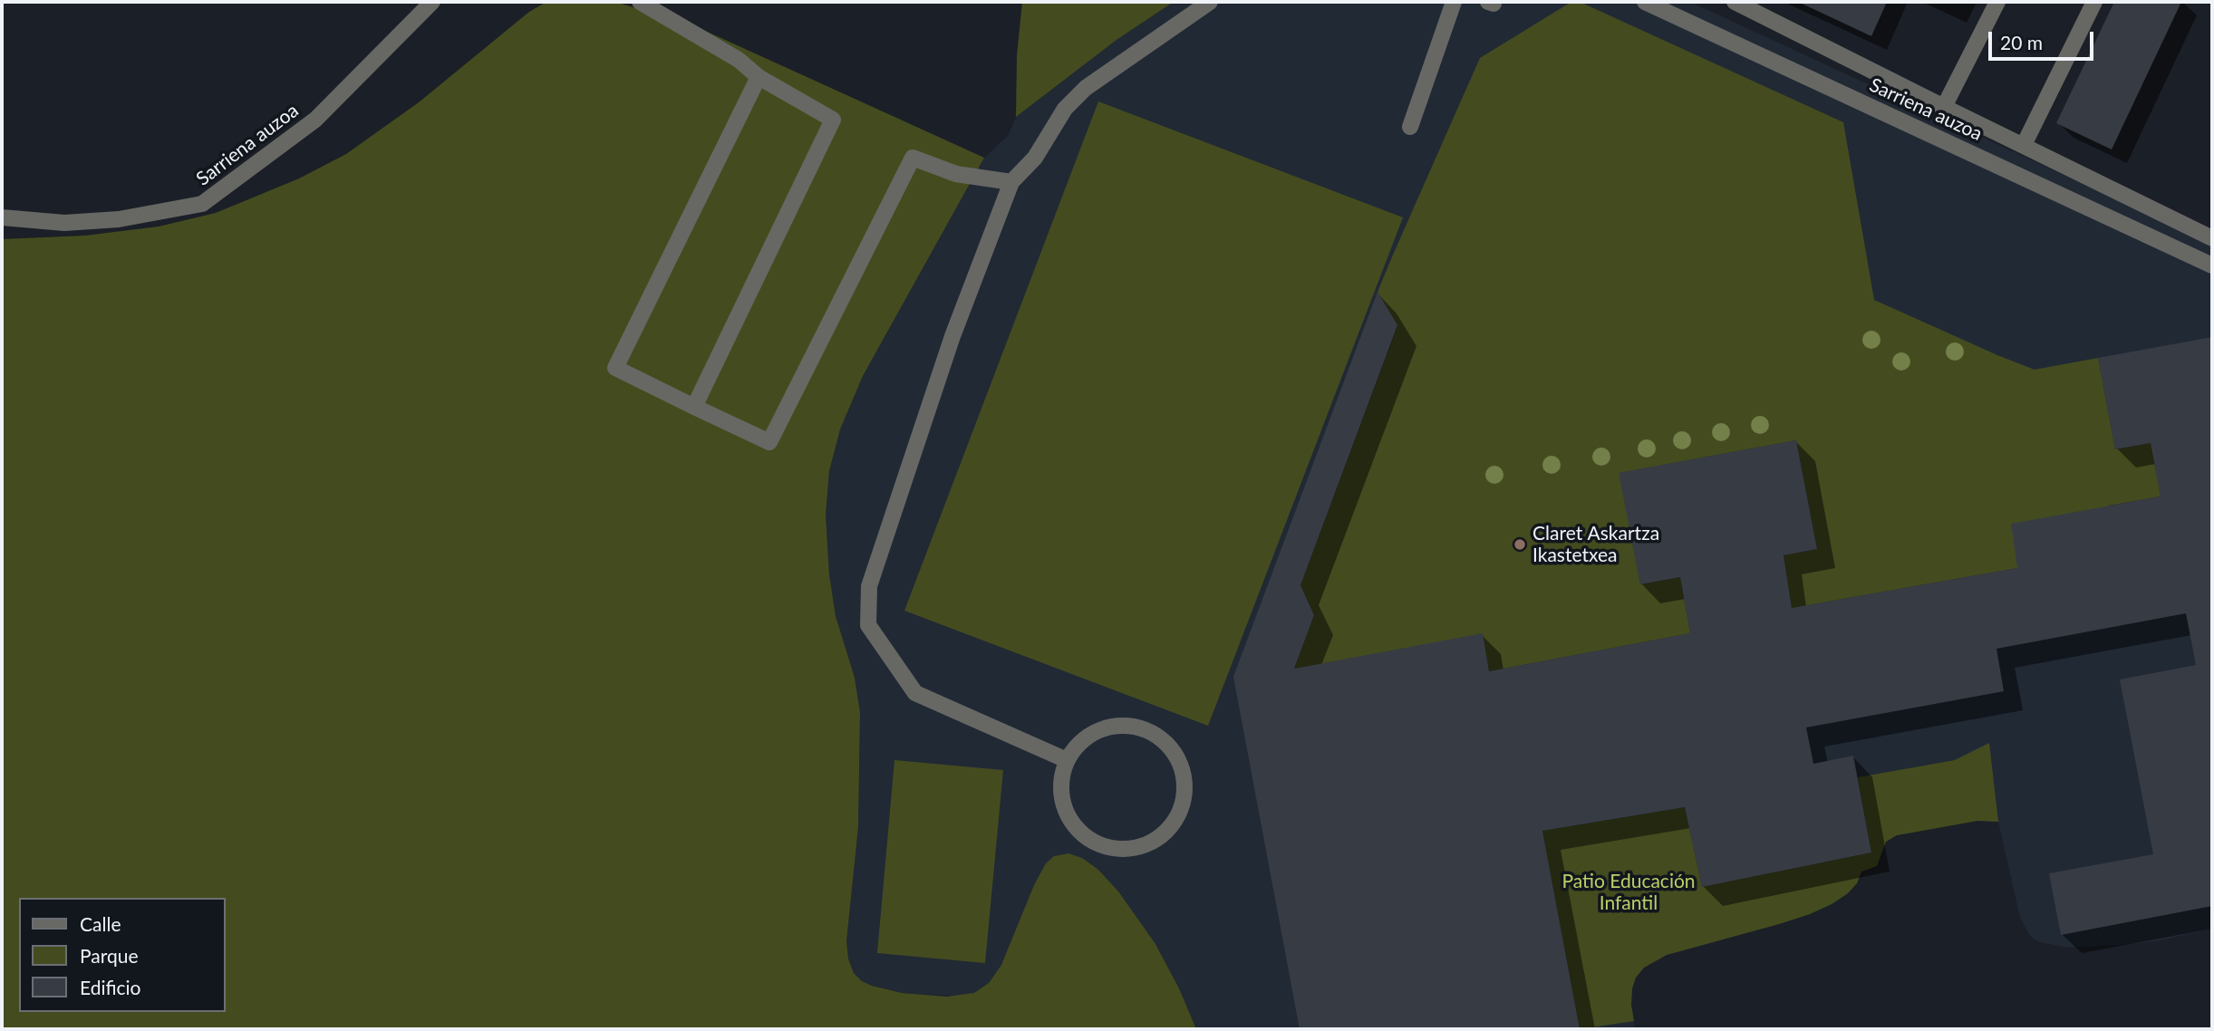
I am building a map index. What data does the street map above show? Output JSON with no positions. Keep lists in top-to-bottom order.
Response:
{
  "streets": {
    "street": ["Sarriena auzoa"]
  },
  "parks": ["Patio Educación Infantil"],
  "places": ["Claret Askartza Ikastetxea"],
  "legend": ["Calle", "Parque", "Edificio"],
  "scale_bar": "20 m"
}
